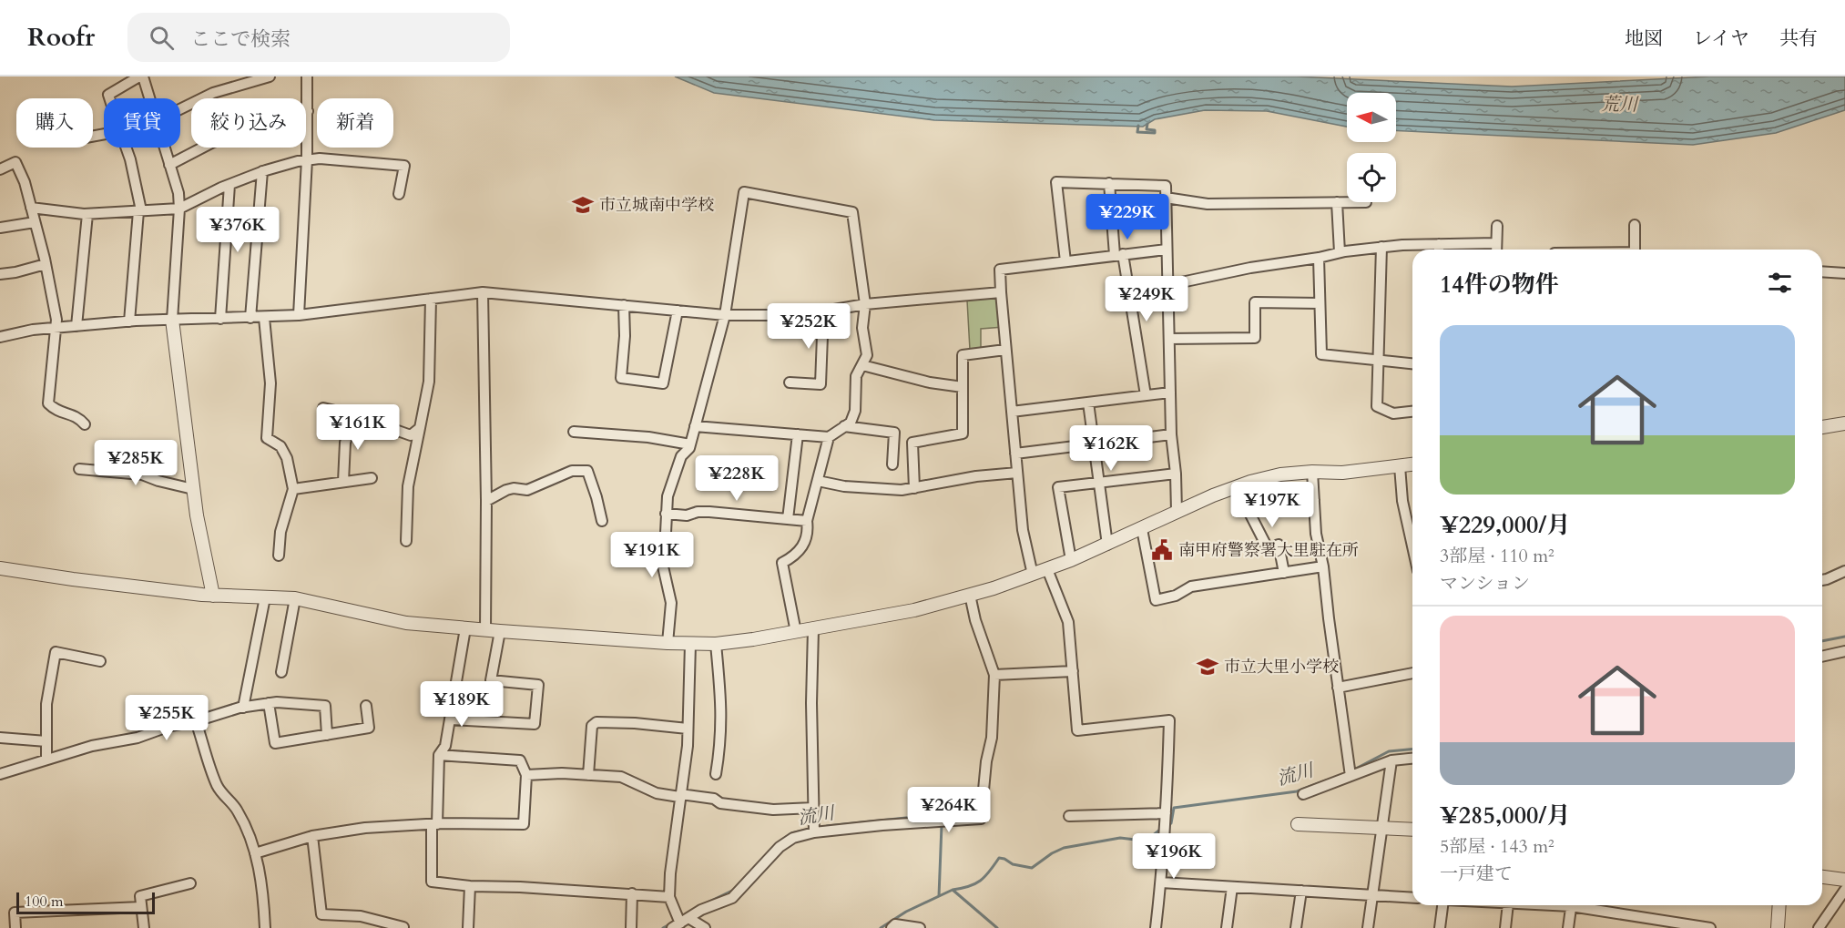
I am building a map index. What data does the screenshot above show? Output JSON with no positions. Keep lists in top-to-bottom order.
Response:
{
  "water": ["荒川", "流川"],
  "places": {
    "school or university": ["市立城南中学校", "市立大里小学校"],
    "public building": ["南甲府警察署大里駐在所"]
  },
  "scale_bar": "100 m",
  "north": "left",
  "page": {
    "header": "Roofr",
    "search": "ここで検索",
    "nav": ["地図", "レイヤ", "共有"],
    "chip": [
      "購入",
      "賃貸",
      "絞り込み",
      "新着"
    ],
    "price": [
      "¥229K",
      "¥376K",
      "¥249K",
      "¥252K",
      "¥161K",
      "¥162K",
      "¥285K",
      "¥228K",
      "¥197K",
      "¥191K",
      "¥189K",
      "¥255K",
      "¥264K",
      "¥196K"
    ],
    "heading": "14件の物件",
    "list": [
      {
        "name": "¥229,000/月",
        "note": "3部屋 · 110 m² · マンション"
      },
      {
        "name": "¥285,000/月",
        "note": "5部屋 · 143 m² · 一戸建て"
      }
    ],
    "scale": "100 m"
  }
}
